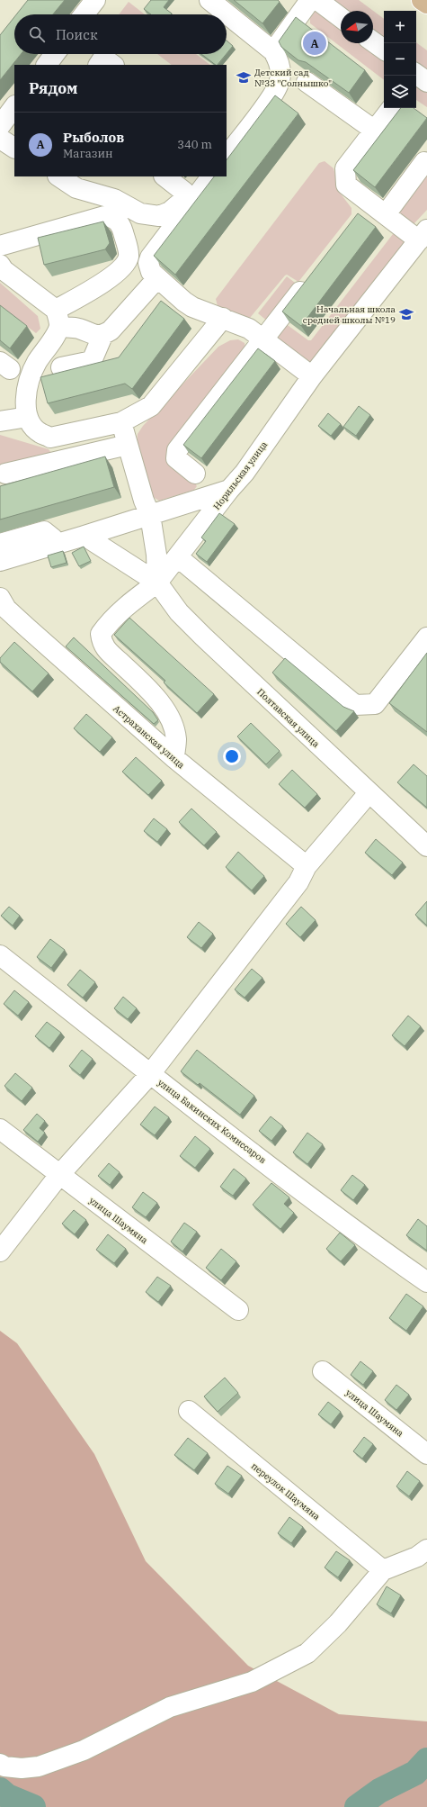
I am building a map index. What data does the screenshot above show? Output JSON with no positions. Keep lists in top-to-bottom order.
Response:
{
  "streets": {
    "street": [
      "Норильская улица",
      "Полтавская улица",
      "Астраханская улица",
      "улица Бакинских Комиссаров",
      "улица Шаумяна",
      "переулок Шаумяна"
    ]
  },
  "crossings": [
    ["Норильская улица", "Полтавская улица"],
    ["Норильская улица", "Астраханская улица"]
  ],
  "places": {
    "school or university": ["Детский сад №33 \"Солнышко\"", "Начальная школа средней школы №19"]
  },
  "north": "left",
  "page": {
    "map_buttons": ["+", "−"],
    "search": "Поиск",
    "pins": "A",
    "heading": "Рядом",
    "list": [
      {
        "mark": "A",
        "name": "Рыболов",
        "note": "Магазин",
        "value": "340 m"
      }
    ]
  }
}
